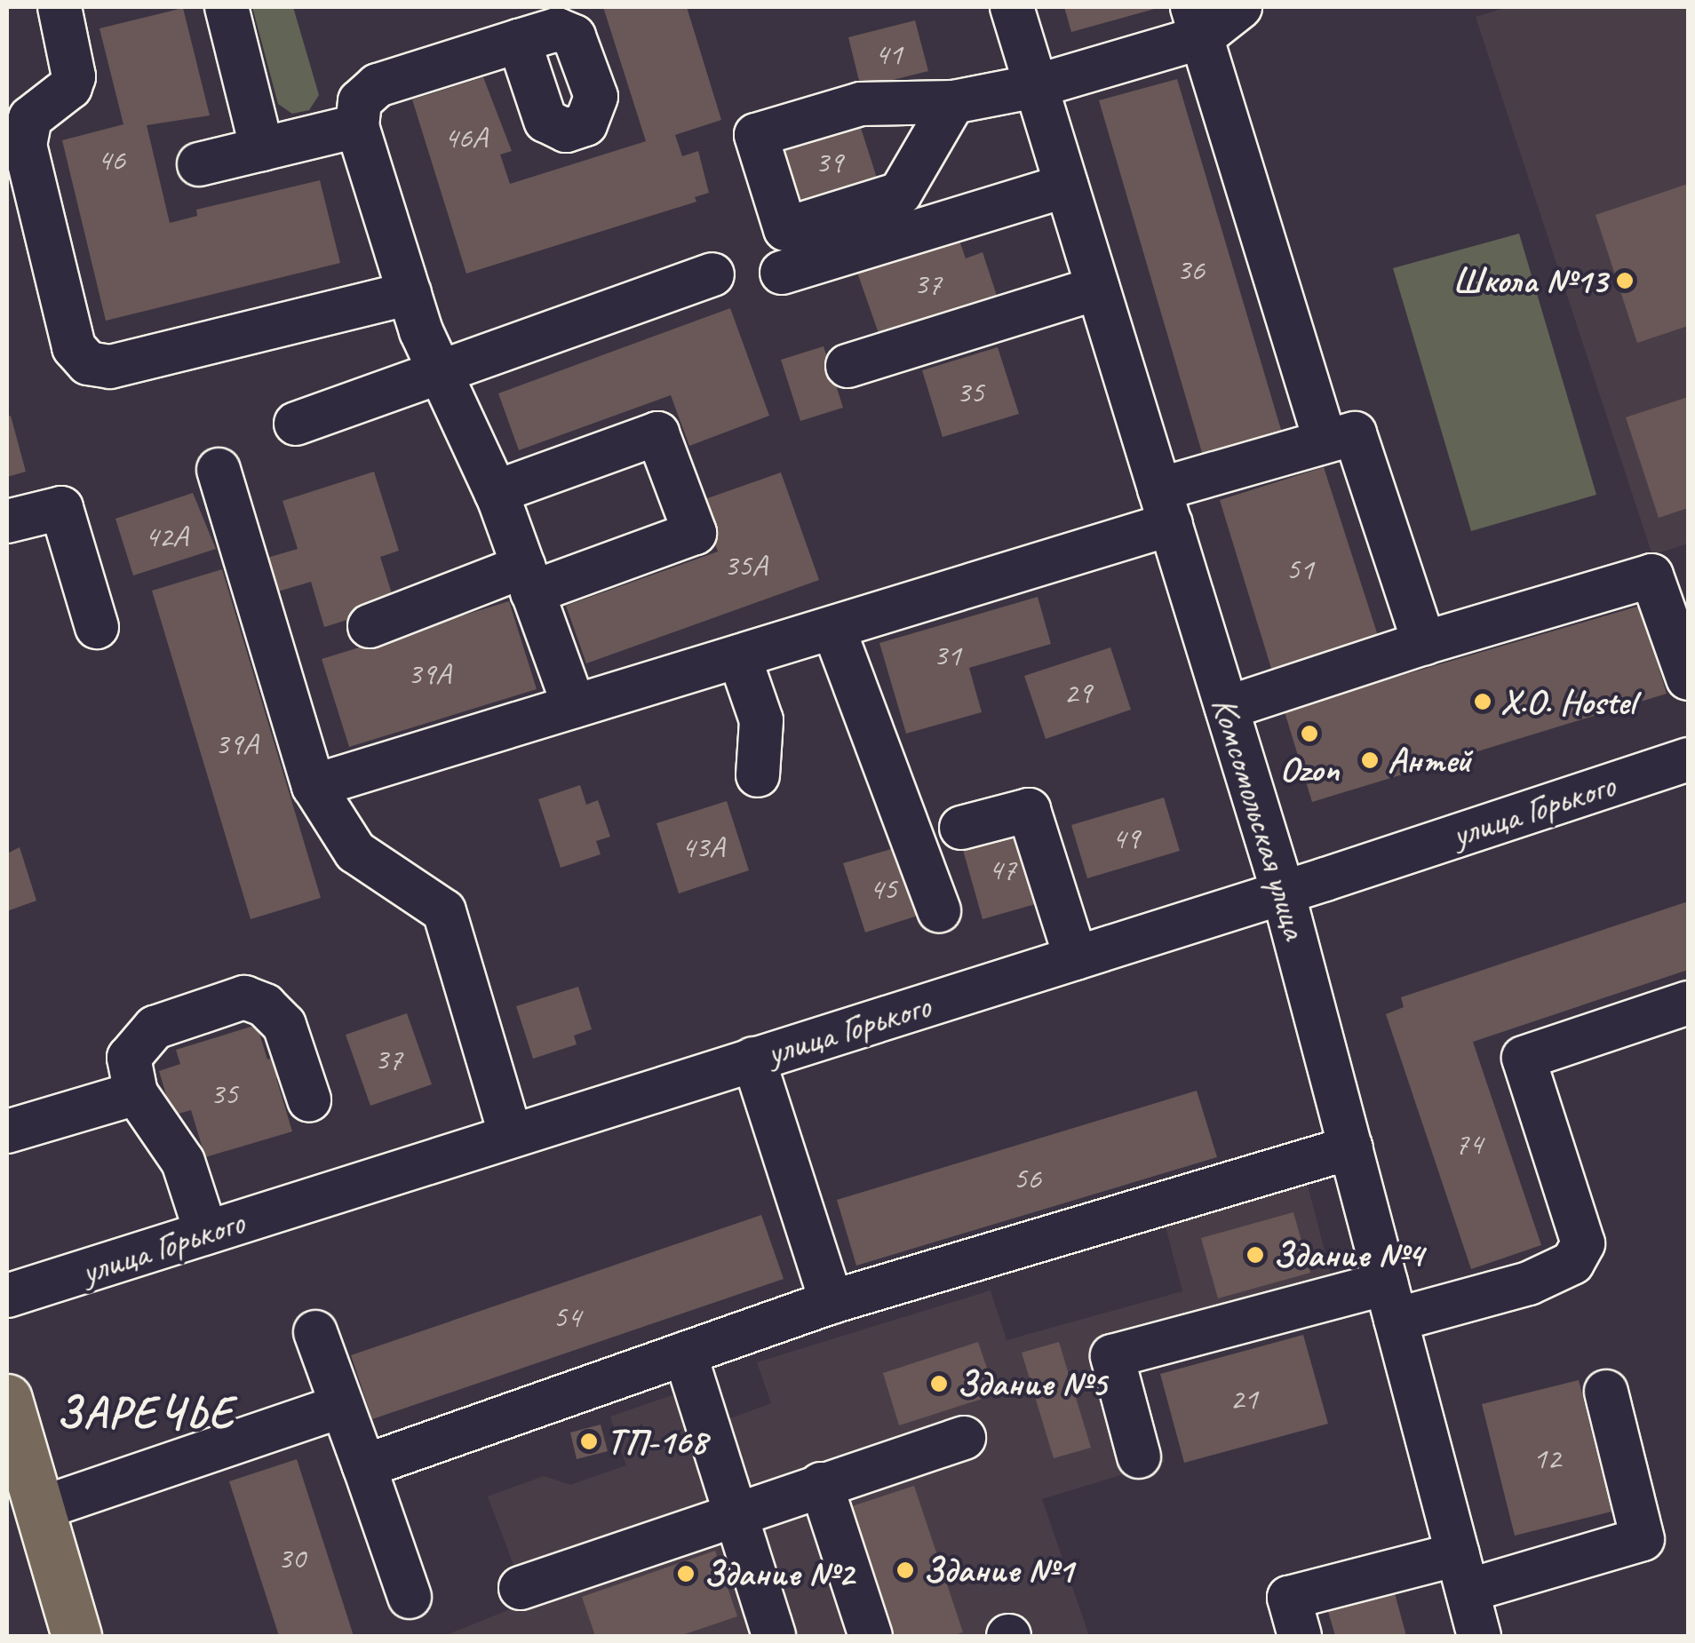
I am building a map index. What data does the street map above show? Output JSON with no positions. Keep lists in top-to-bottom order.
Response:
{
  "streets": {
    "street": ["улица Горького", "Комсомольская улица"]
  },
  "crossings": [
    ["улица Горького", "Комсомольская улица"]
  ],
  "districts": ["ЗАРЕЧЬЕ"],
  "places": [
    "Школа №13",
    "X.O. Hostel",
    "Ozon",
    "Антей",
    "Здание №4",
    "Здание №5",
    "ТП-168",
    "Здание №1",
    "Здание №2"
  ],
  "house_numbers": [
    "41",
    "46А",
    "46",
    "39",
    "36",
    "37",
    "35",
    "42А",
    "35А",
    "51",
    "31",
    "39А",
    "29",
    "39А",
    "49",
    "43А",
    "47",
    "45",
    "37",
    "35",
    "74",
    "56",
    "54",
    "21",
    "12",
    "30"
  ]
}
